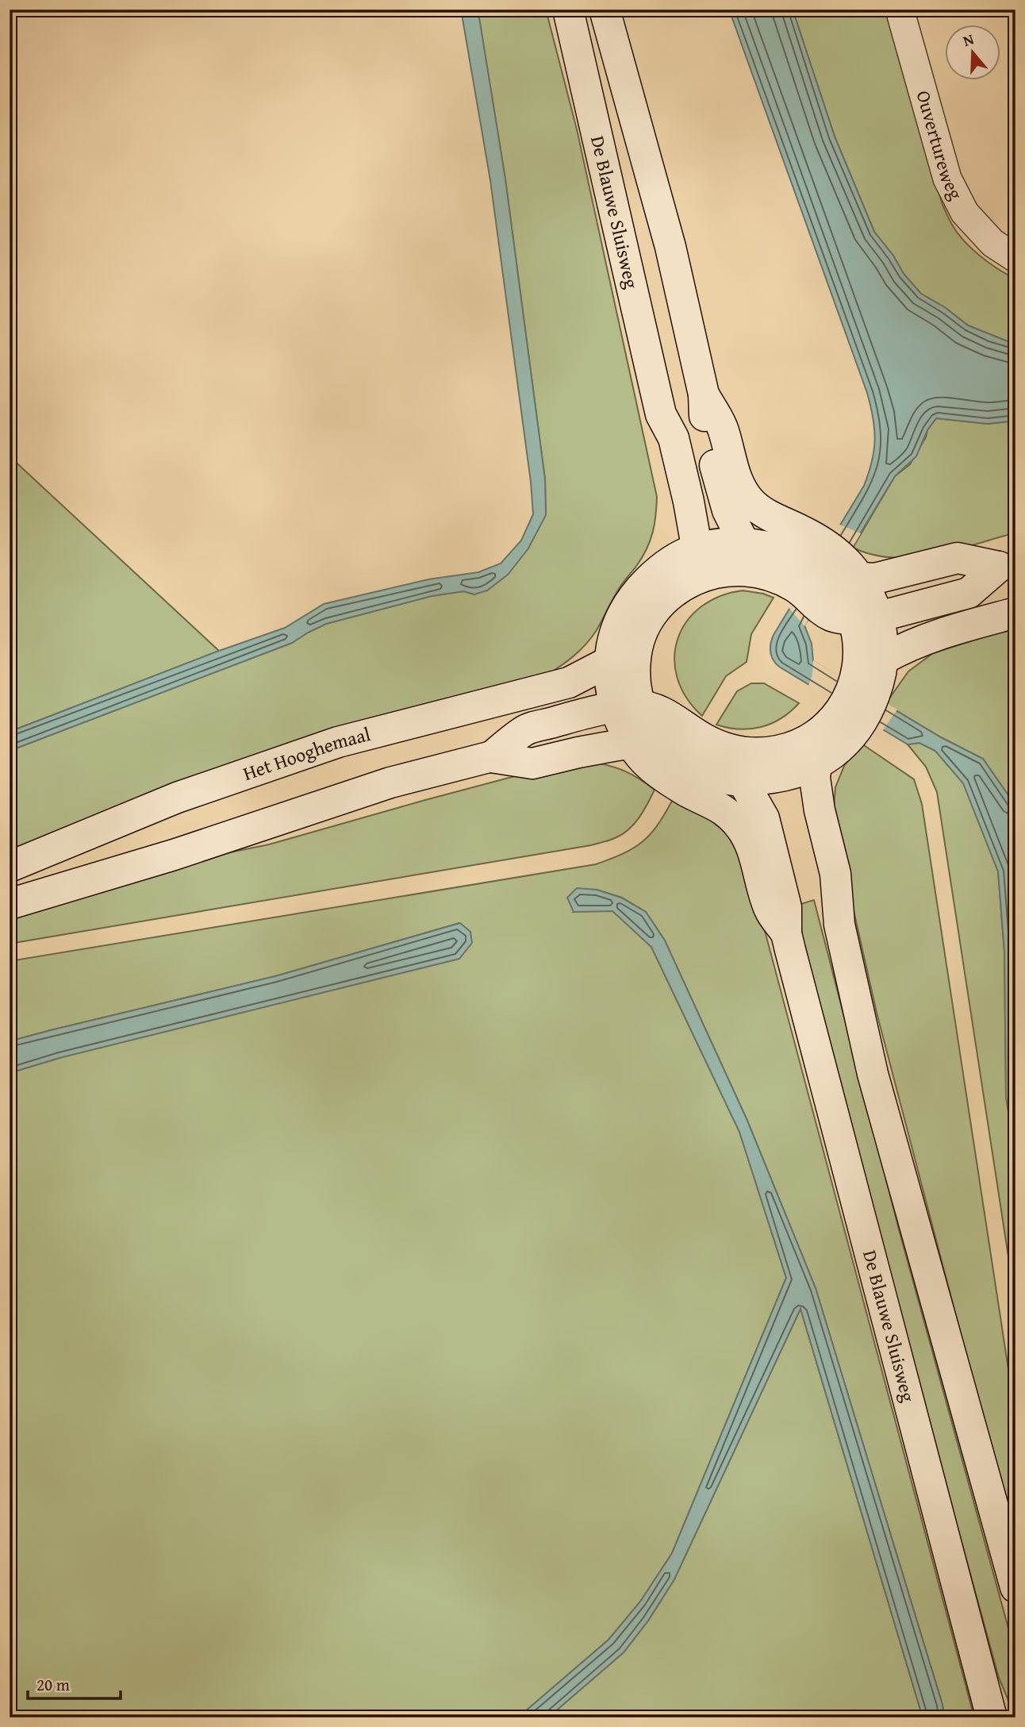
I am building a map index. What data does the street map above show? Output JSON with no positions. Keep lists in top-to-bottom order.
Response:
{
  "streets": {
    "main road": ["De Blauwe Sluisweg", "Het Hooghemaal"],
    "street": ["Ouvertureweg"]
  },
  "scale_bar": "20 m",
  "north": "top"
}
